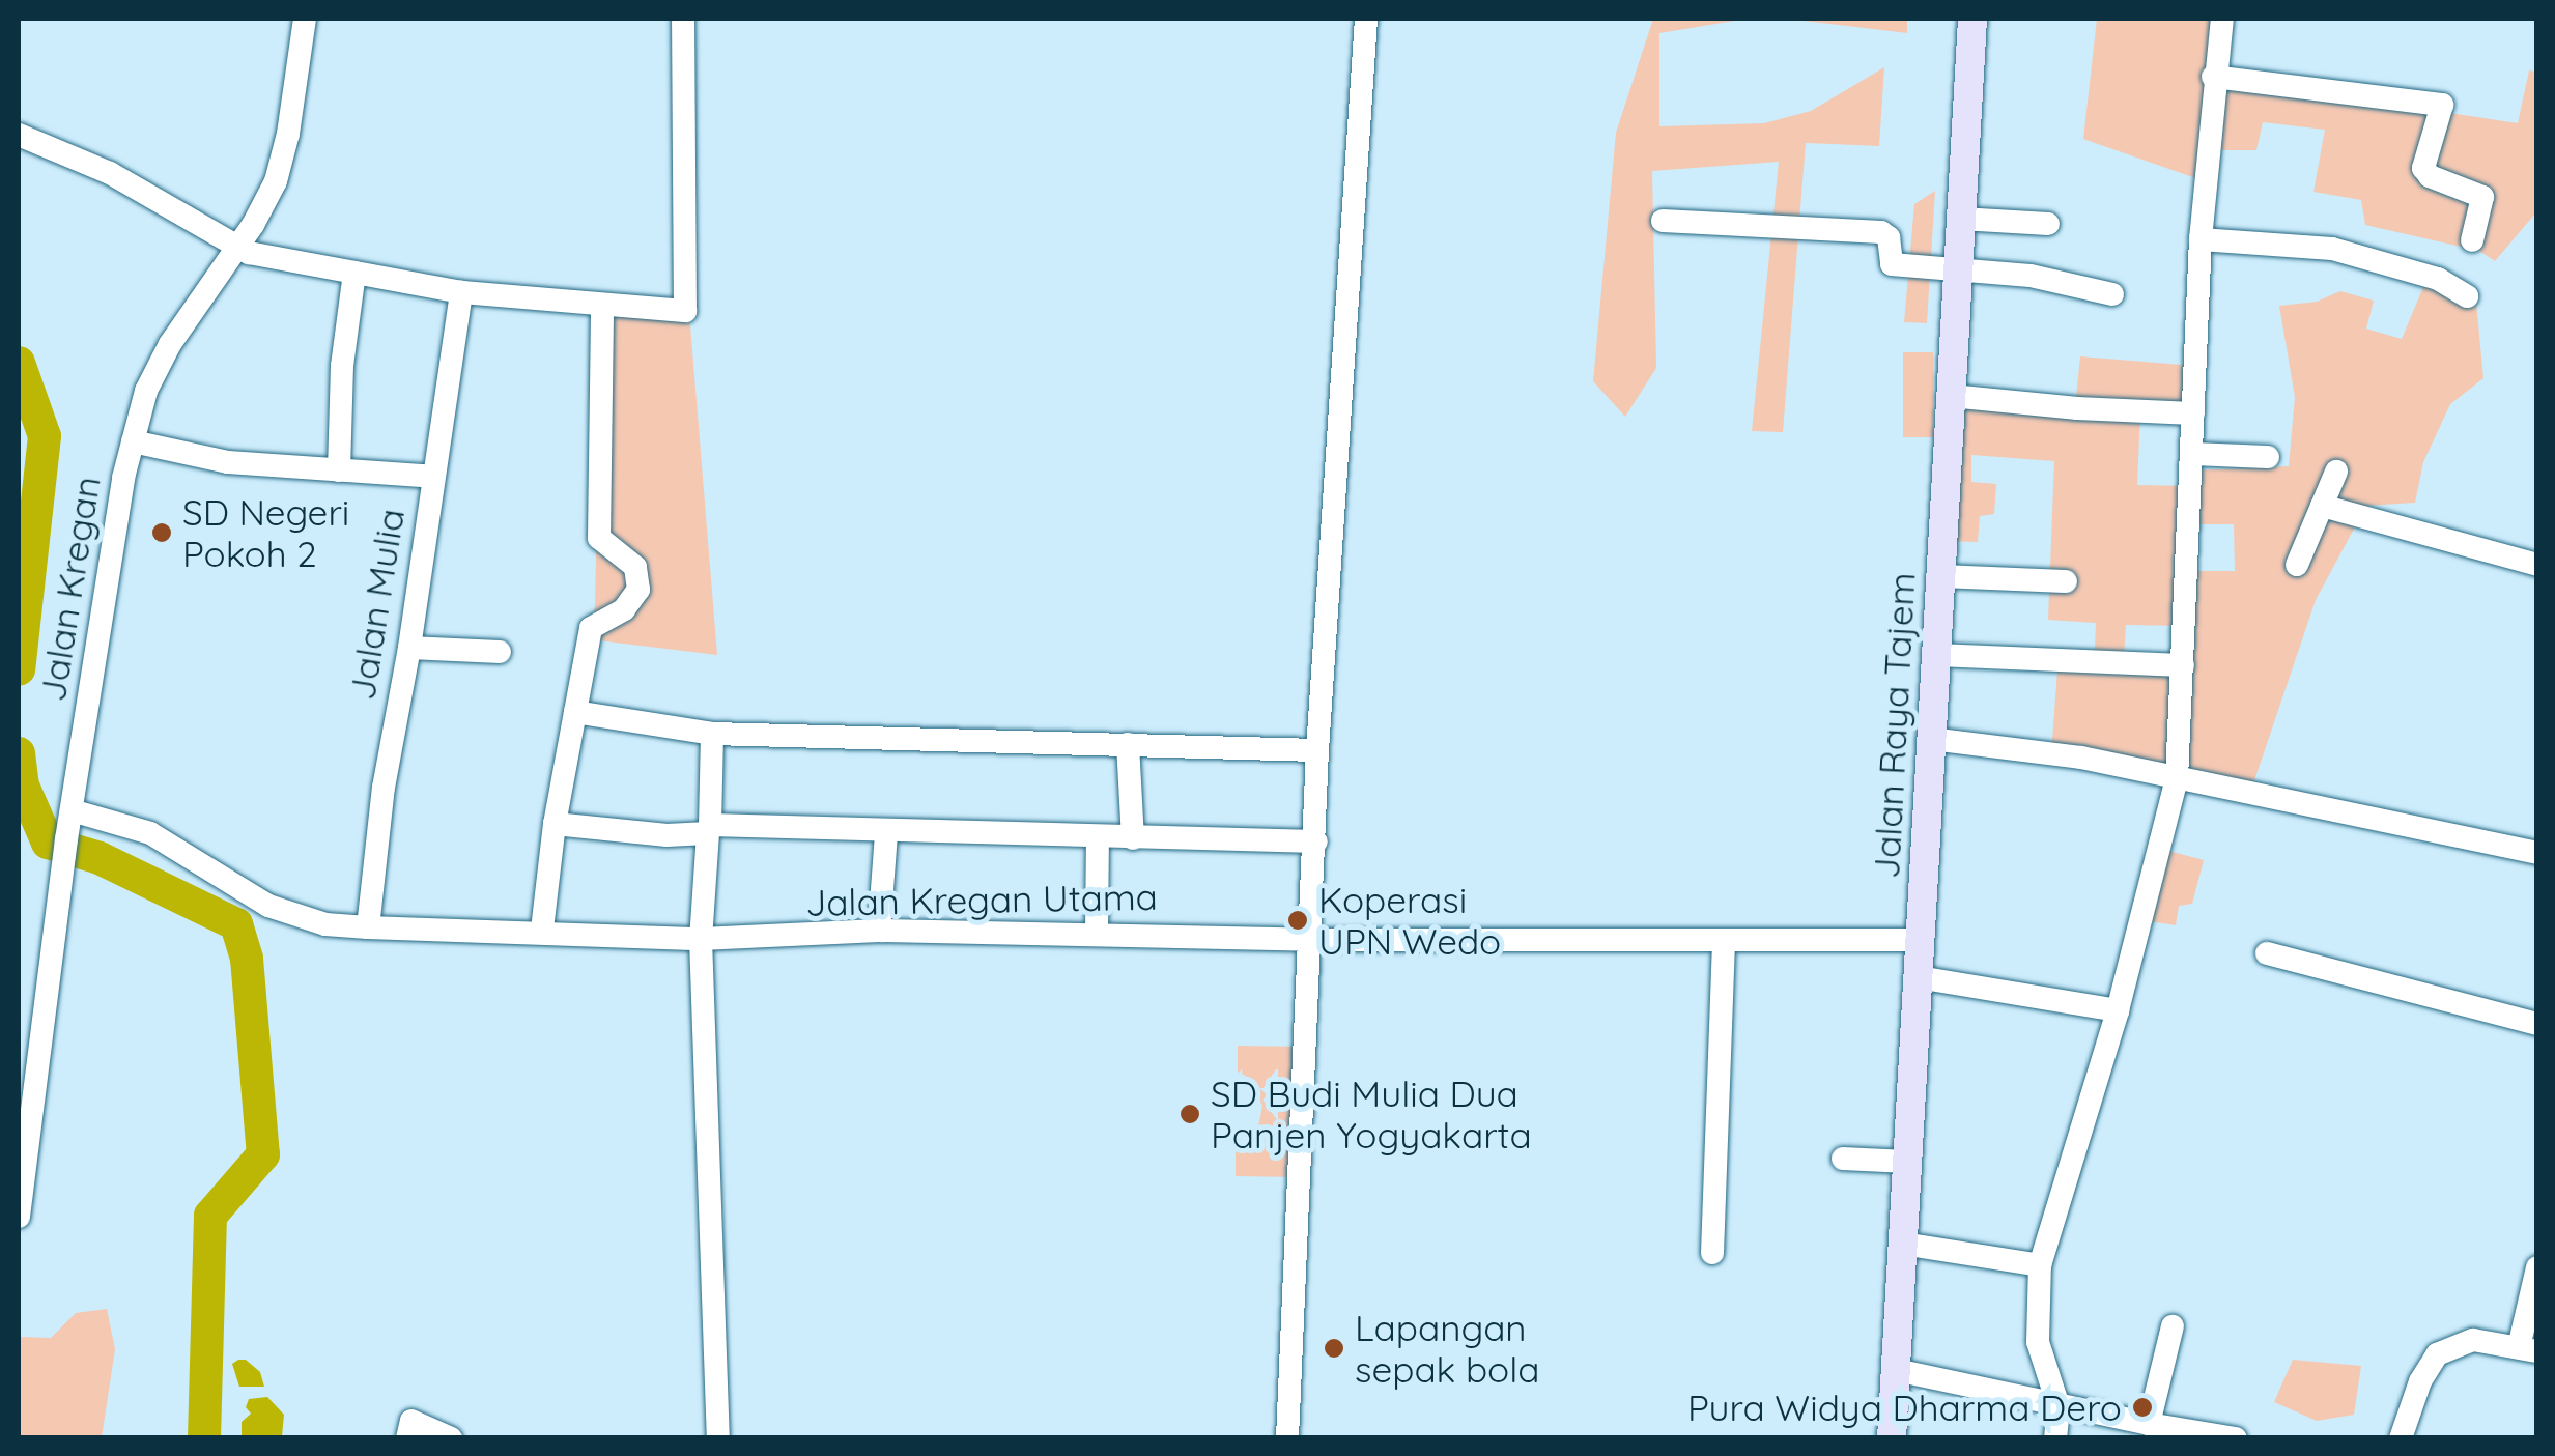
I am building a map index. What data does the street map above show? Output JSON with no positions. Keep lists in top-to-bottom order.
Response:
{
  "streets": {
    "main road": ["Jalan Raya Tajem"],
    "street": ["Jalan Kregan", "Jalan Mulia", "Jalan Kregan Utama"]
  },
  "crossings": [
    ["Jalan Kregan", "Jalan Kregan Utama"],
    ["Jalan Mulia", "Jalan Kregan Utama"],
    ["Jalan Raya Tajem", "Jalan Kregan Utama"]
  ],
  "places": [
    "SD Negeri Pokoh 2",
    "Koperasi UPN Wedo",
    "SD Budi Mulia Dua Panjen Yogyakarta",
    "Lapangan sepak bola",
    "Pura Widya Dharma Dero"
  ]
}
